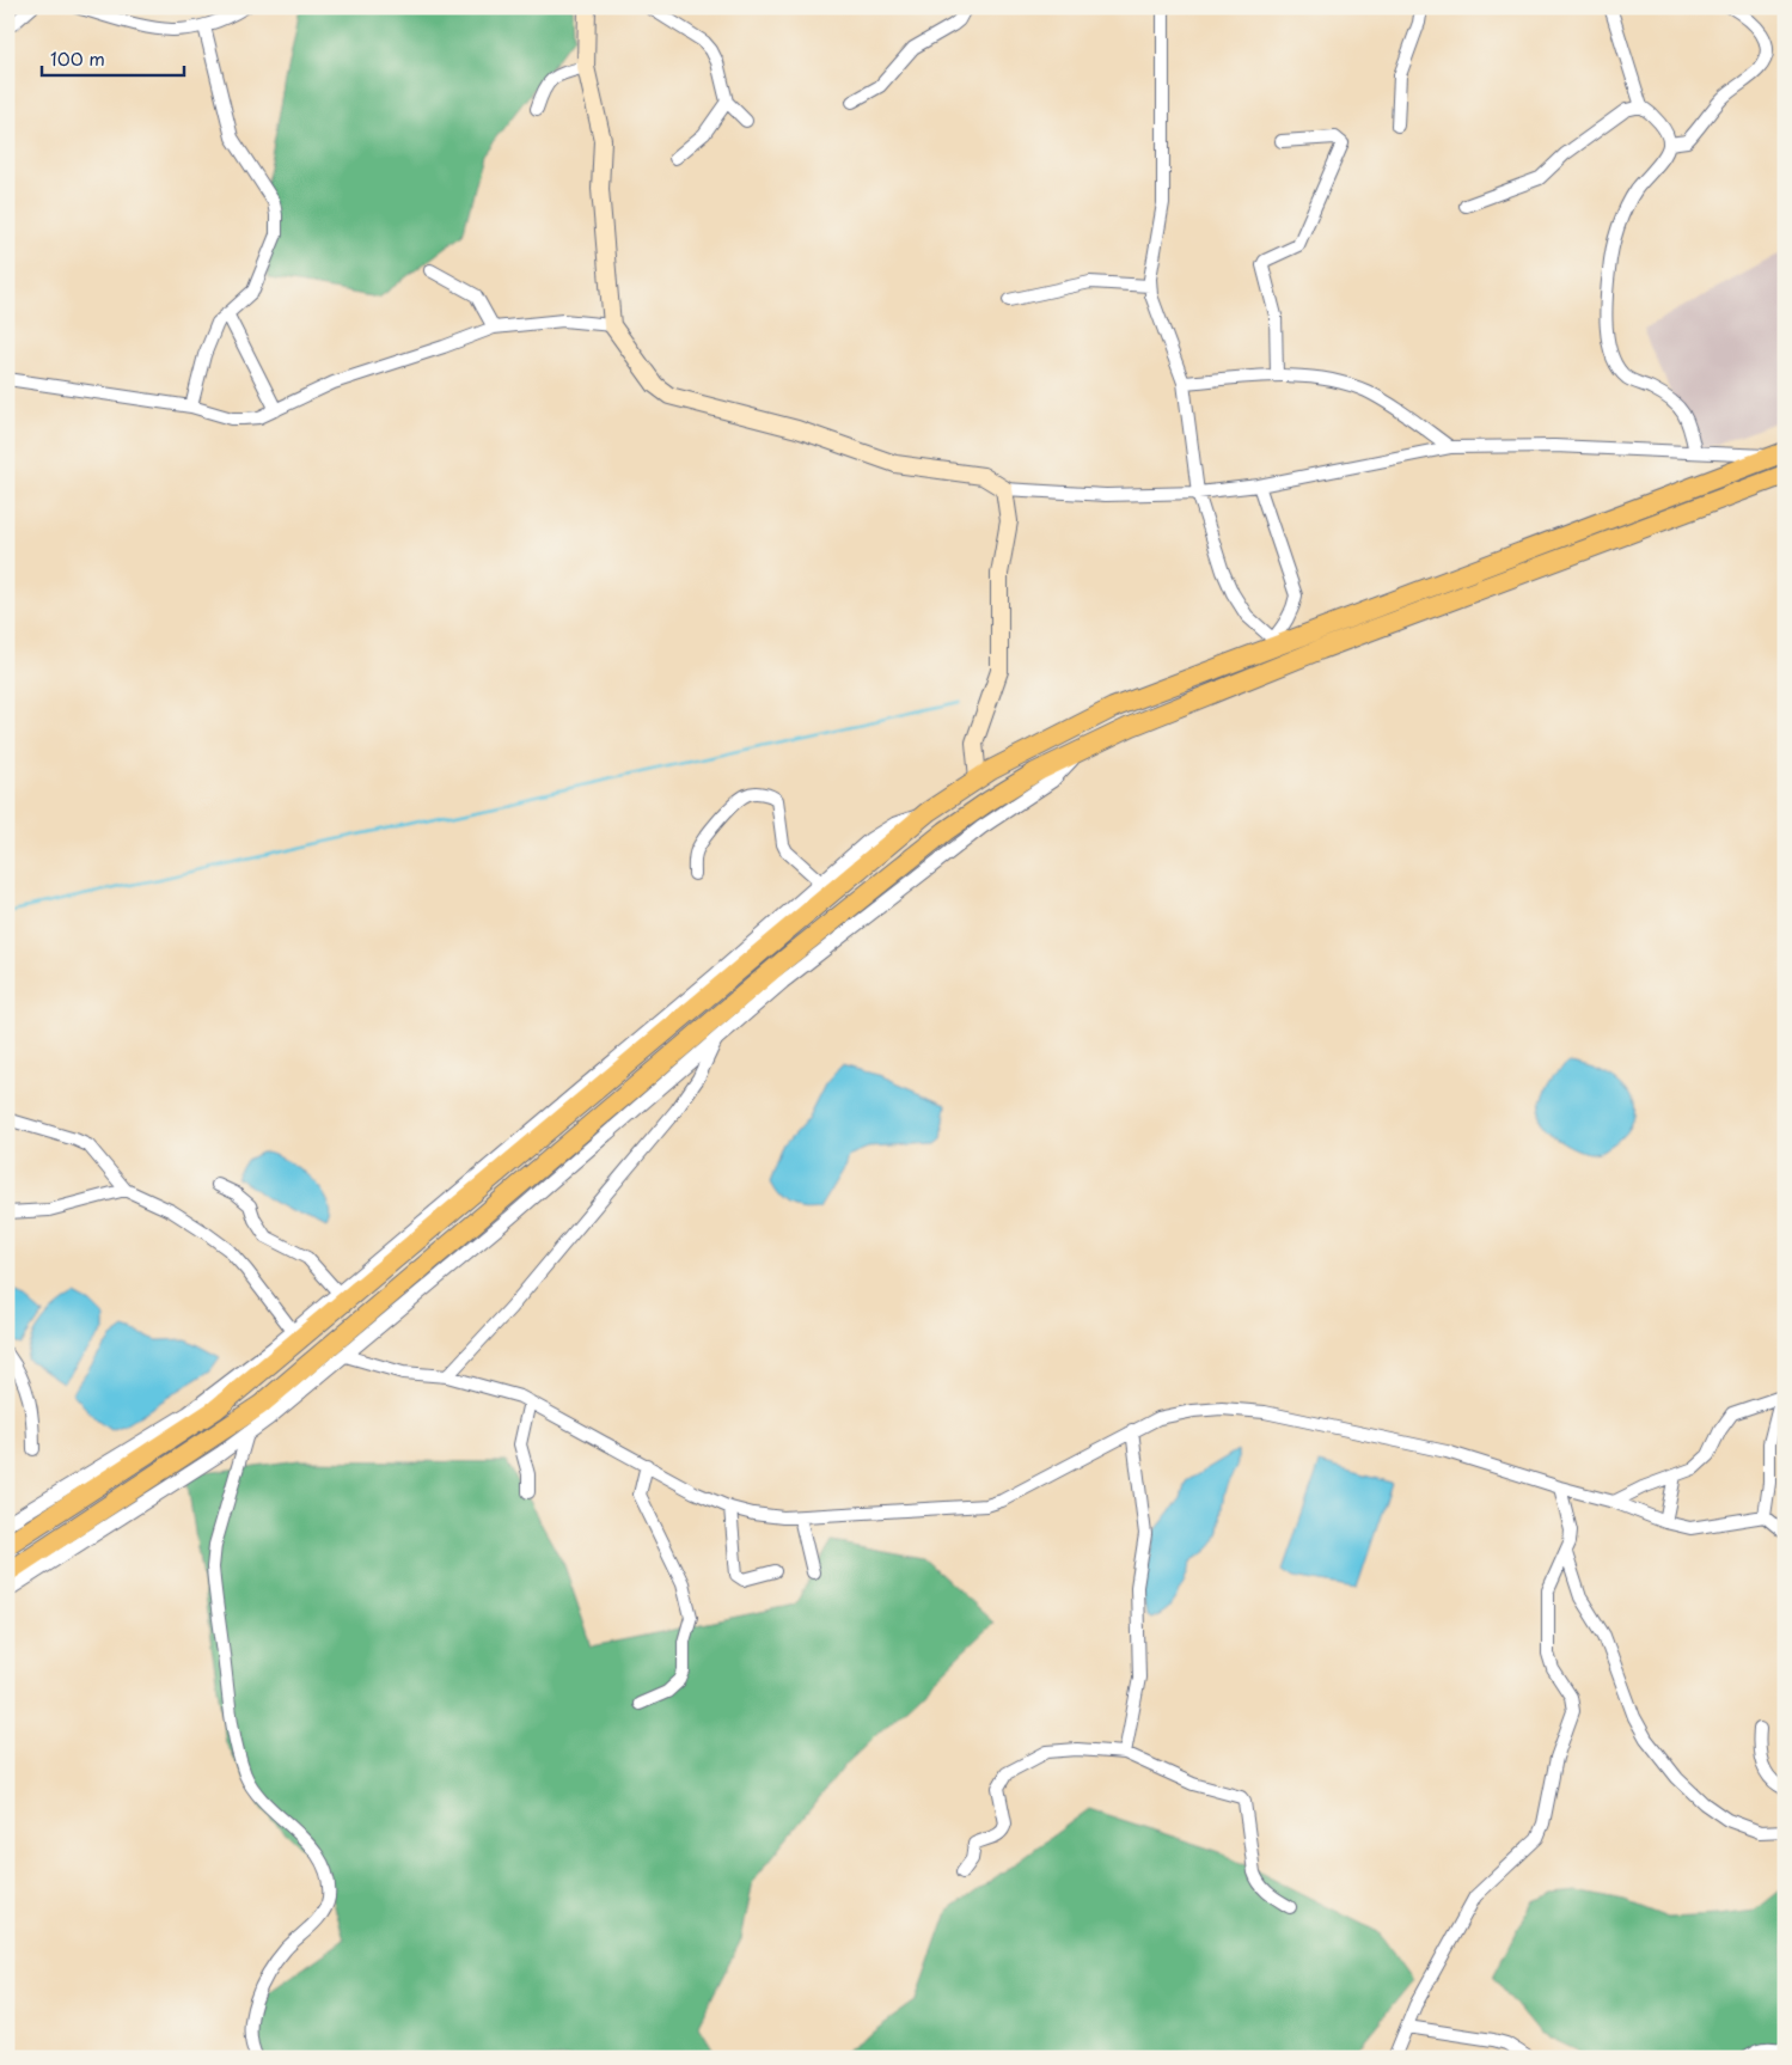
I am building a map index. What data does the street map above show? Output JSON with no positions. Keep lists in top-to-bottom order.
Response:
{
  "scale_bar": "100 m"
}
